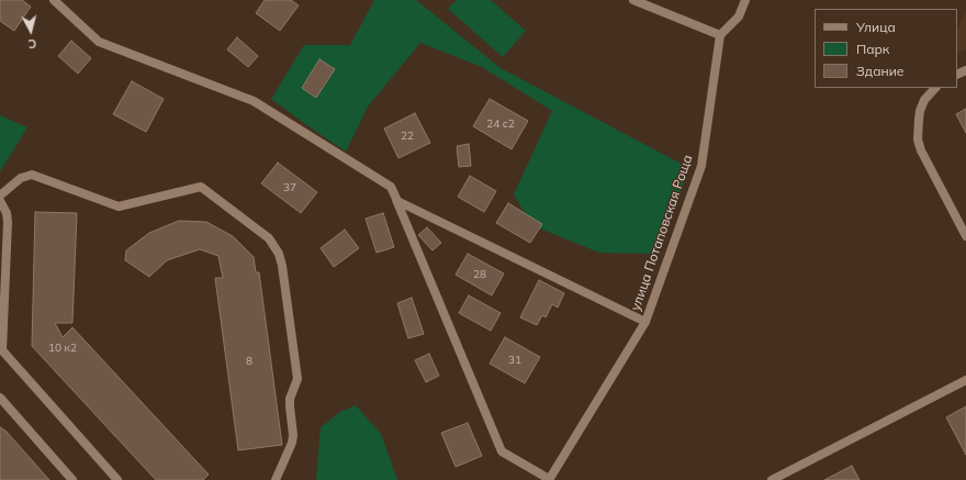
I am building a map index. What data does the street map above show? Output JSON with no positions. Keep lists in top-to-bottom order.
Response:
{
  "streets": {
    "street": ["улица Потаповская Роща"]
  },
  "house_numbers": [
    "24 с2",
    "22",
    "37",
    "28",
    "10 к2",
    "31",
    "8"
  ],
  "legend": ["Улица", "Парк", "Здание"],
  "north": "bottom"
}
